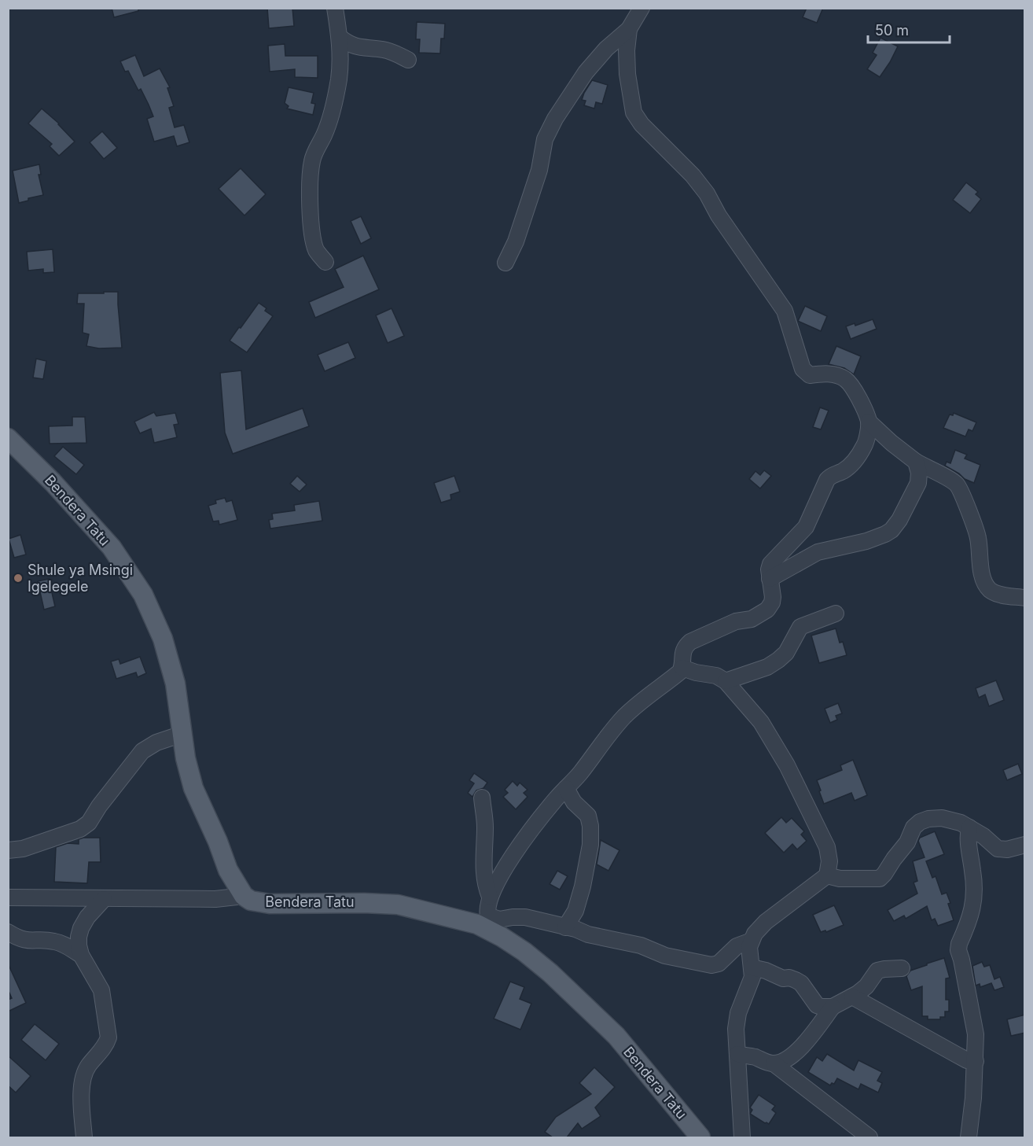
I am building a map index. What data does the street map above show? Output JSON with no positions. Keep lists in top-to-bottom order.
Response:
{
  "streets": {
    "main road": ["Bendera Tatu"]
  },
  "places": ["Shule ya Msingi Igelegele"],
  "scale_bar": "50 m"
}
